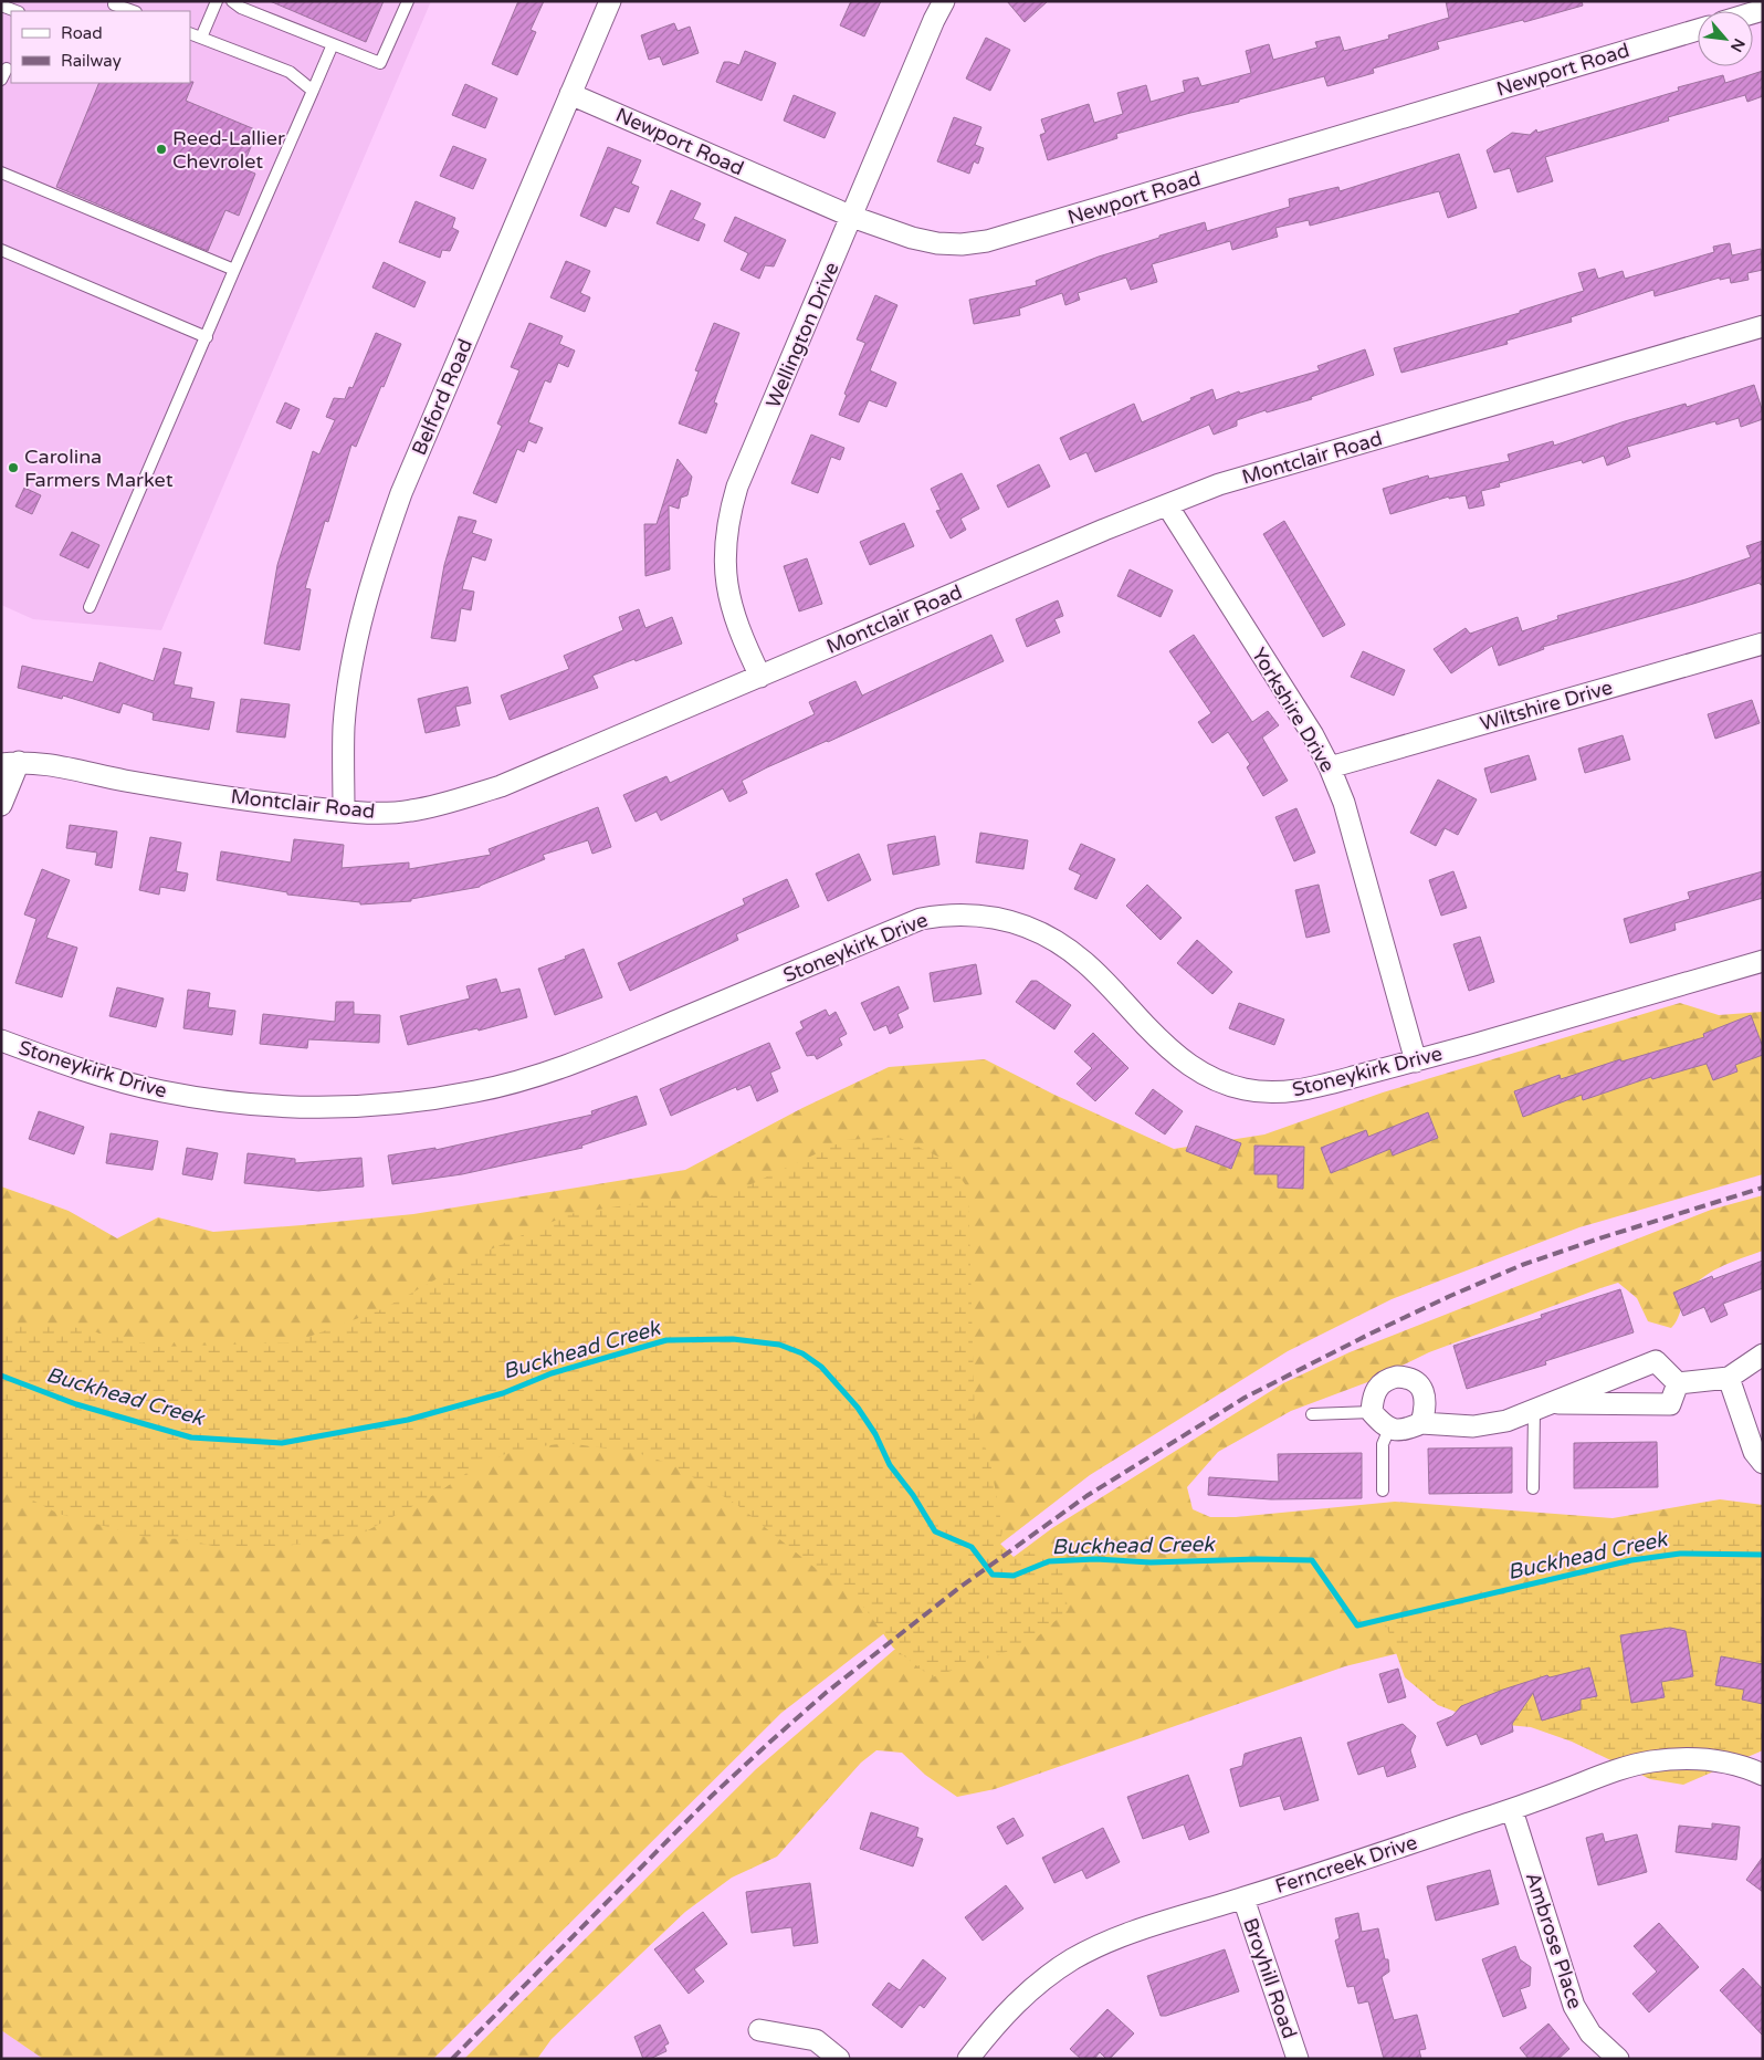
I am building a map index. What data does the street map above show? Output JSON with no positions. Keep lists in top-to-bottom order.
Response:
{
  "streets": {
    "street": [
      "Newport Road",
      "Wellington Drive",
      "Belford Road",
      "Montclair Road",
      "Wiltshire Drive",
      "Yorkshire Drive",
      "Stoneykirk Drive",
      "Ferncreek Drive",
      "Ambrose Place",
      "Broyhill Road"
    ]
  },
  "crossings": [
    ["Newport Road", "Wellington Drive"],
    ["Newport Road", "Belford Road"],
    ["Wellington Drive", "Montclair Road"],
    ["Belford Road", "Montclair Road"],
    ["Montclair Road", "Yorkshire Drive"],
    ["Wiltshire Drive", "Yorkshire Drive"],
    ["Yorkshire Drive", "Stoneykirk Drive"],
    ["Ferncreek Drive", "Ambrose Place"],
    ["Ferncreek Drive", "Broyhill Road"]
  ],
  "water": ["Buckhead Creek"],
  "places": ["Reed-Lallier Chevrolet", "Carolina Farmers Market"],
  "legend": ["Road", "Railway"],
  "north": "bottom right"
}
